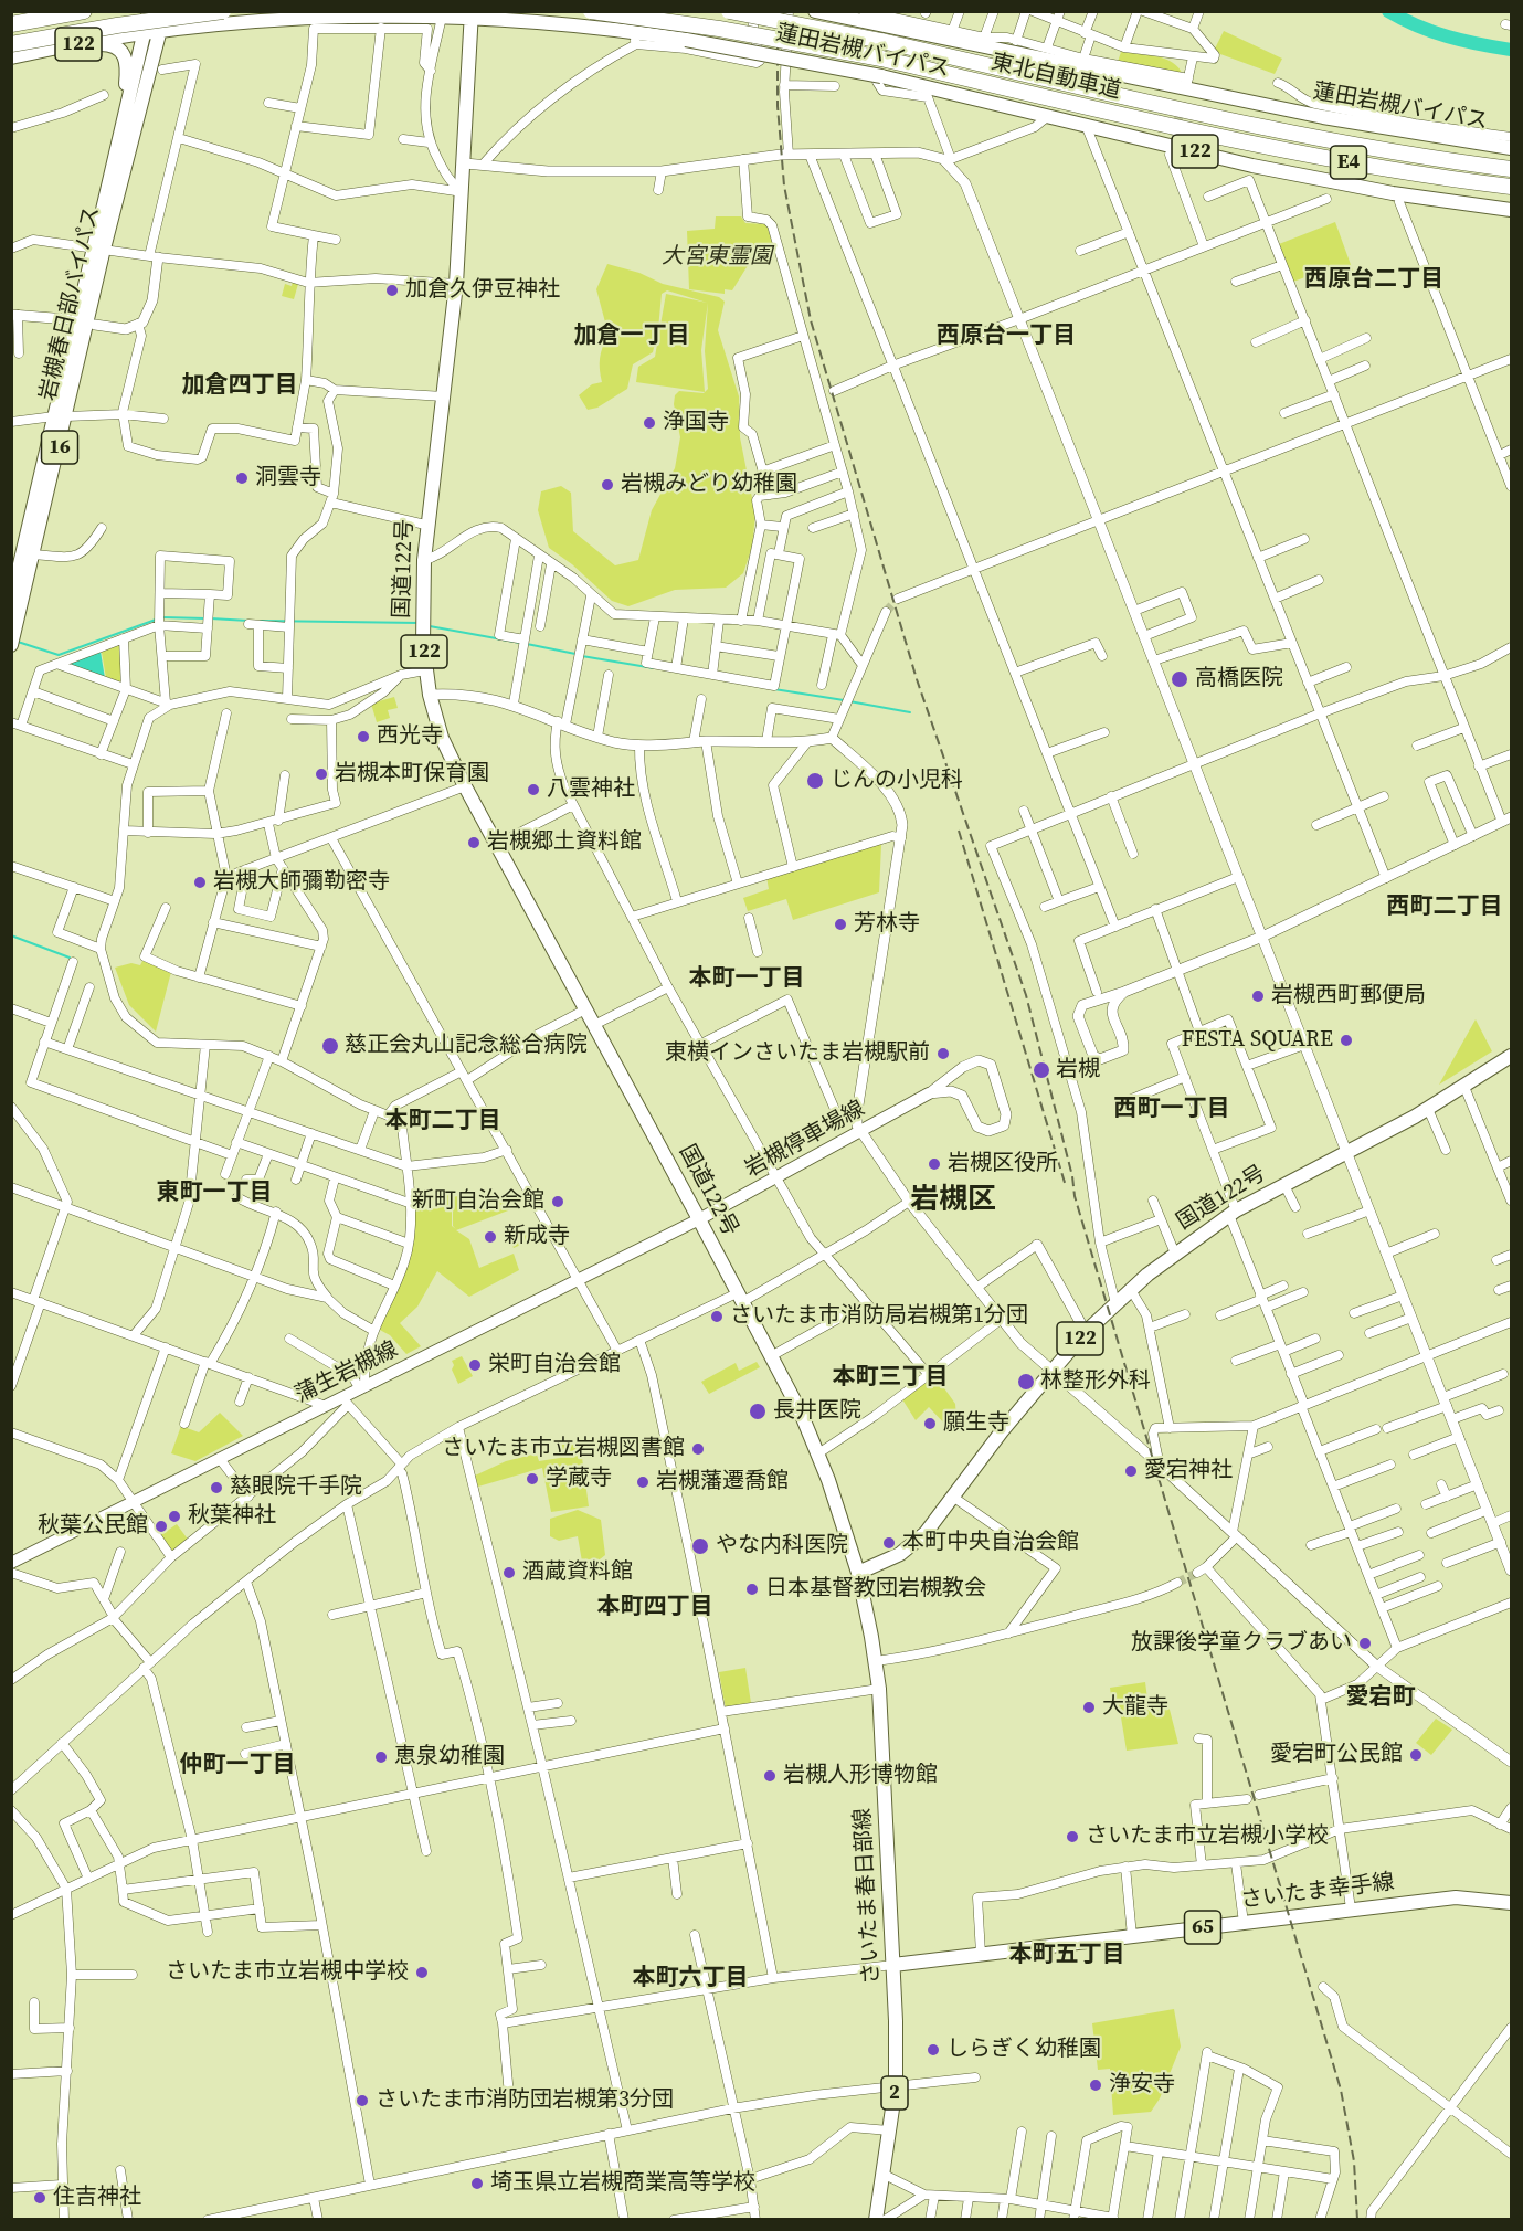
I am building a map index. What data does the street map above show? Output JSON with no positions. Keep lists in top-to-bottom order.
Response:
{
  "streets": {
    "highway": ["東北自動車道", "E4"],
    "main road": [
      "122",
      "蓮田岩槻バイパス",
      "岩槻春日部バイパス",
      "16",
      "国道122号",
      "岩槻停車場線",
      "蒲生岩槻線",
      "さいたま幸手線",
      "さいたま春日部線",
      "65",
      "2"
    ]
  },
  "crossings": [
    ["122", "蓮田岩槻バイパス"],
    ["122", "岩槻春日部バイパス"],
    ["122", "国道122号"],
    ["蓮田岩槻バイパス", "国道122号"],
    ["国道122号", "岩槻停車場線"],
    ["国道122号", "蒲生岩槻線"],
    ["国道122号", "さいたま春日部線"],
    ["岩槻停車場線", "蒲生岩槻線"],
    ["さいたま幸手線", "さいたま春日部線"]
  ],
  "districts": [
    "西原台二丁目",
    "加倉一丁目",
    "西原台一丁目",
    "加倉四丁目",
    "西町二丁目",
    "本町一丁目",
    "西町一丁目",
    "本町二丁目",
    "東町一丁目",
    "岩槻区",
    "本町三丁目",
    "本町四丁目",
    "愛宕町",
    "仲町一丁目",
    "本町五丁目",
    "本町六丁目"
  ],
  "parks": ["大宮東霊園"],
  "places": [
    "加倉久伊豆神社",
    "浄国寺",
    "洞雲寺",
    "岩槻みどり幼稚園",
    "高橋医院",
    "西光寺",
    "岩槻本町保育園",
    "じんの小児科",
    "八雲神社",
    "岩槻郷土資料館",
    "岩槻大師彌勒密寺",
    "芳林寺",
    "岩槻西町郵便局",
    "FESTA SQUARE",
    "慈正会丸山記念総合病院",
    "東横インさいたま岩槻駅前",
    "岩槻",
    "岩槻区役所",
    "新町自治会館",
    "新成寺",
    "さいたま市消防局岩槻第1分団",
    "栄町自治会館",
    "林整形外科",
    "長井医院",
    "願生寺",
    "さいたま市立岩槻図書館",
    "愛宕神社",
    "学蔵寺",
    "岩槻藩遷喬館",
    "慈眼院千手院",
    "秋葉神社",
    "秋葉公民館",
    "本町中央自治会館",
    "やな内科医院",
    "酒蔵資料館",
    "日本基督教団岩槻教会",
    "放課後学童クラブあい",
    "大龍寺",
    "愛宕町公民館",
    "恵泉幼稚園",
    "岩槻人形博物館",
    "さいたま市立岩槻小学校",
    "さいたま市立岩槻中学校",
    "しらぎく幼稚園",
    "浄安寺",
    "さいたま市消防団岩槻第3分団",
    "埼玉県立岩槻商業高等学校",
    "住吉神社"
  ]
}
